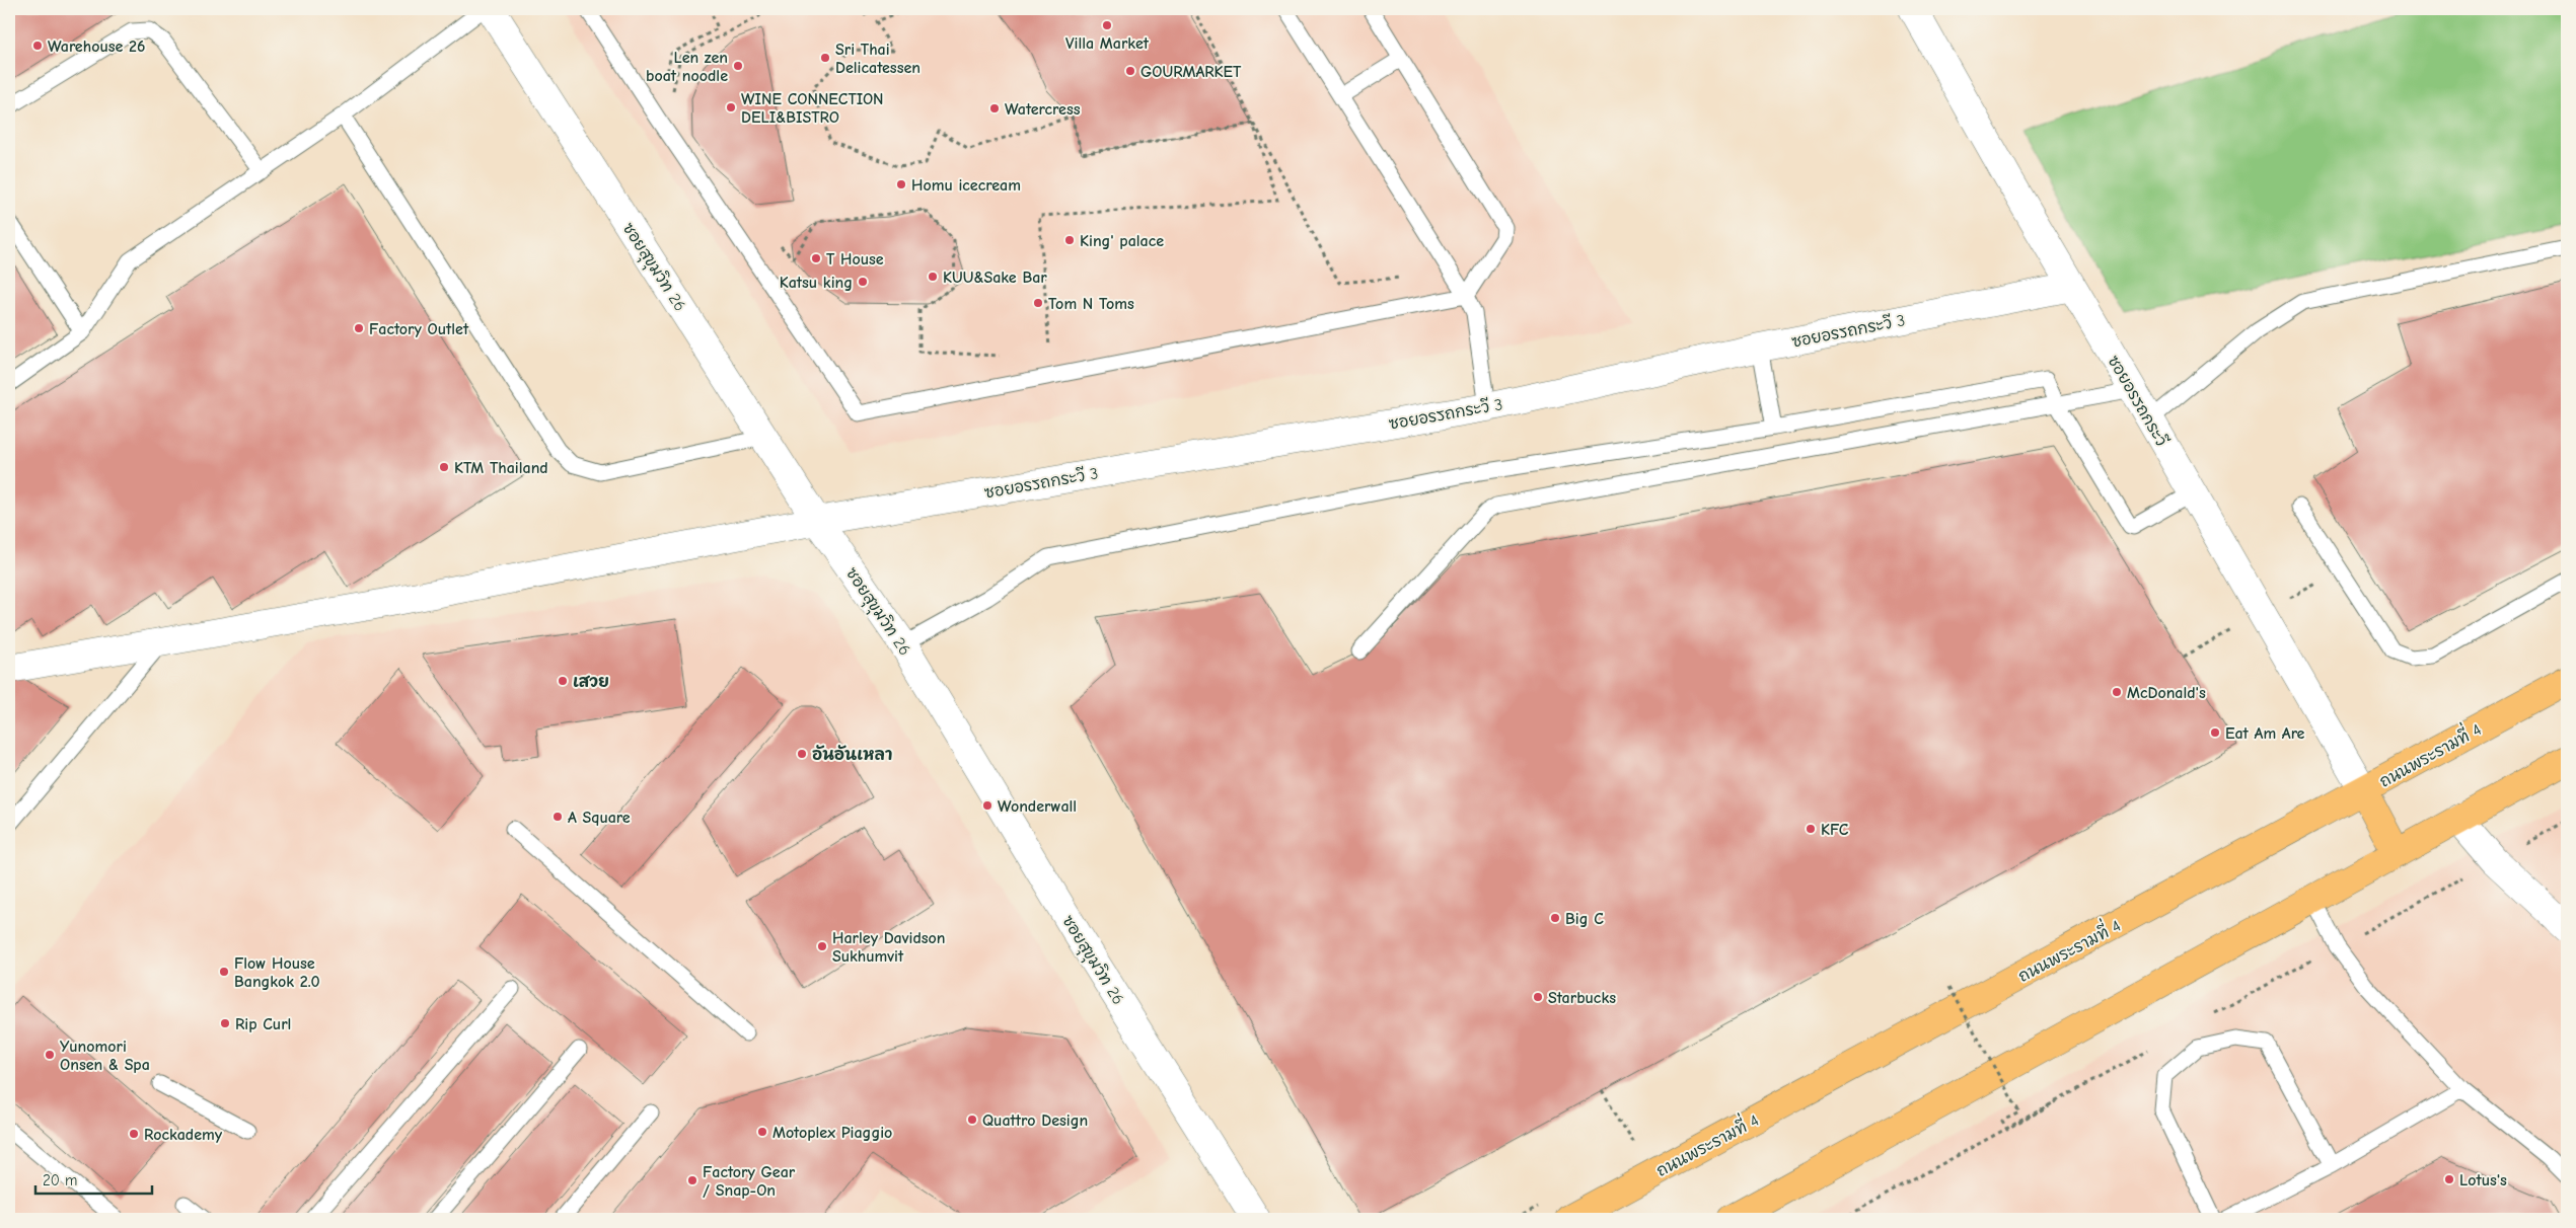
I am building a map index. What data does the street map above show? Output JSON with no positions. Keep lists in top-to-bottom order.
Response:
{
  "streets": {
    "main road": ["ถนนพระรามที่ 4"],
    "street": ["ซอยสุขุมวิท 26", "ซอยอรรถกระวี 3", "ซอยอรรถกระวี"]
  },
  "crossings": [
    ["ซอยสุขุมวิท 26", "ซอยอรรถกระวี 3"],
    ["ซอยอรรถกระวี 3", "ซอยอรรถกระวี"],
    ["ซอยอรรถกระวี", "ถนนพระรามที่ 4"]
  ],
  "places": [
    "Villa Market",
    "Warehouse 26",
    "Sri Thai Delicatessen",
    "Len zen boat noodle",
    "GOURMARKET",
    "WINE CONNECTION DELI&BISTRO",
    "Watercress",
    "Homu icecream",
    "King' palace",
    "T House",
    "KUU&Sake Bar",
    "Katsu king",
    "Tom N Toms",
    "Factory Outlet",
    "KTM Thailand",
    "เสวย",
    "McDonald's",
    "Eat Am Are",
    "อันอันเหลา",
    "Wonderwall",
    "A Square",
    "KFC",
    "Big C",
    "Harley Davidson Sukhumvit",
    "Flow House Bangkok 2.0",
    "Starbucks",
    "Rip Curl",
    "Yunomori Onsen & Spa",
    "Quattro Design",
    "Motoplex Piaggio",
    "Rockademy",
    "Lotus's",
    "Factory Gear / Snap-On"
  ],
  "scale_bar": "20 m"
}
